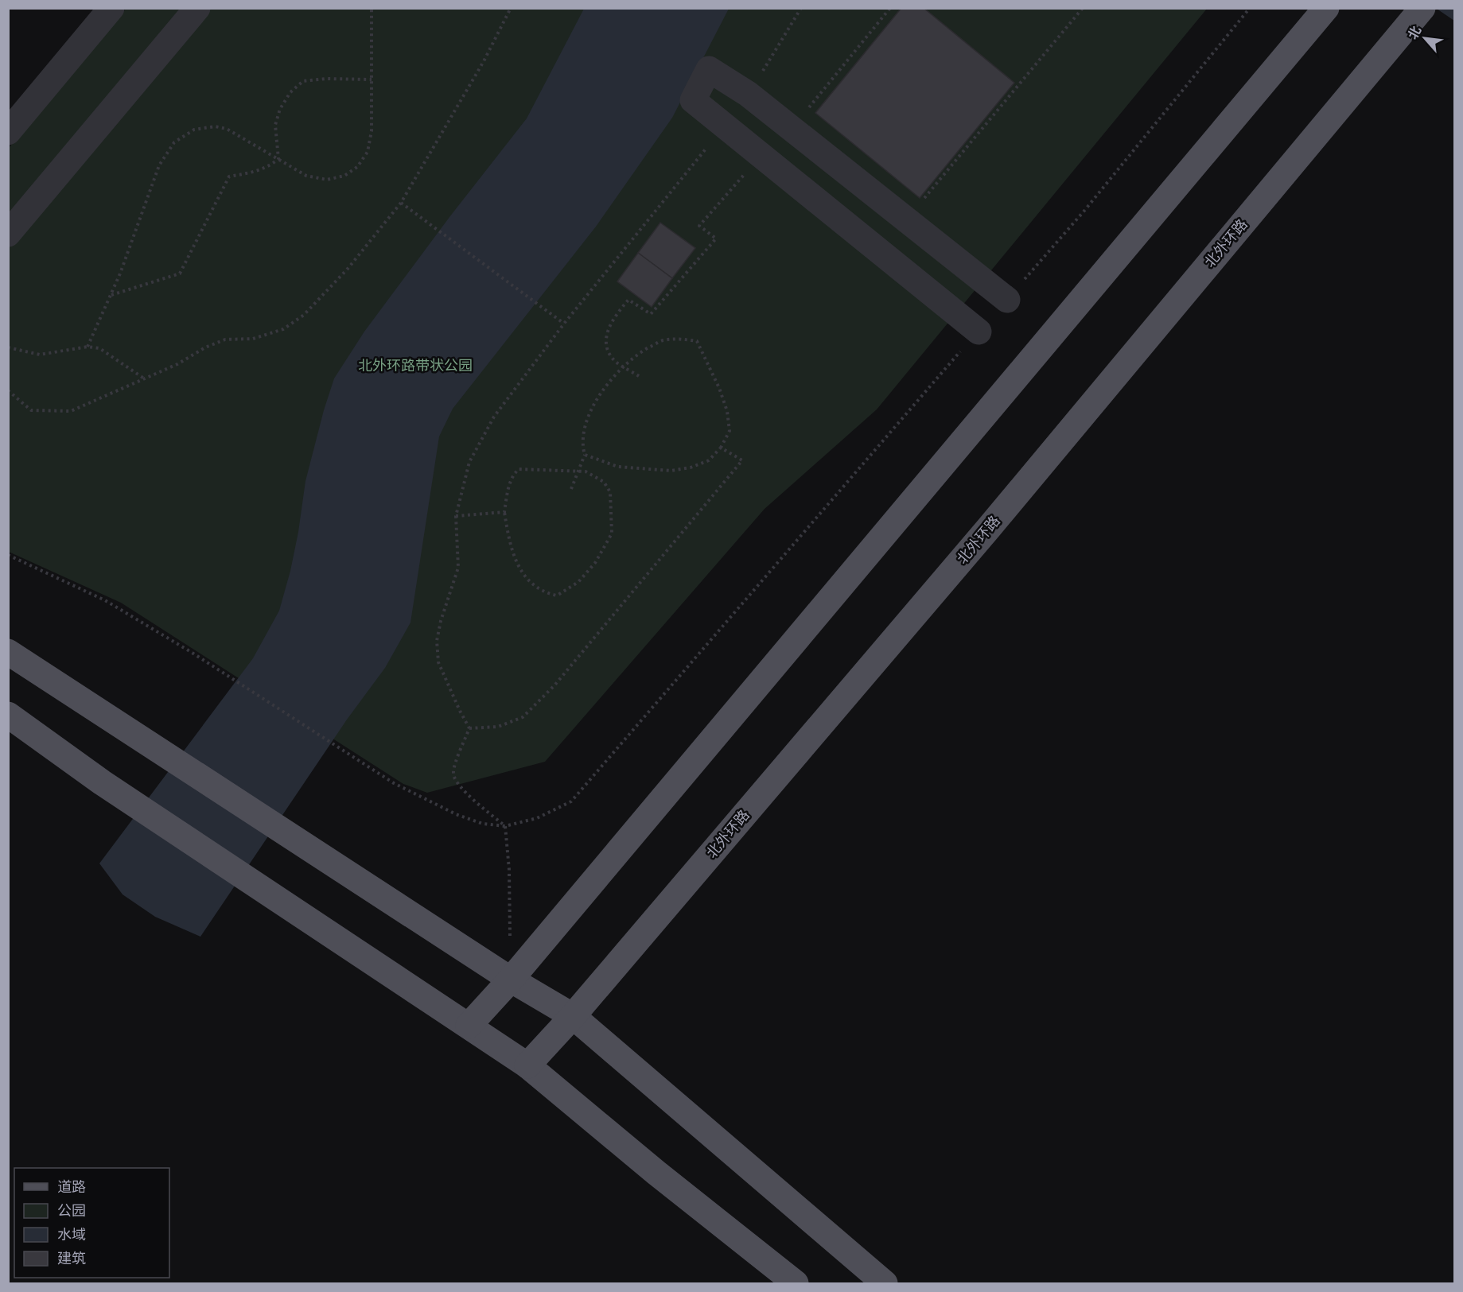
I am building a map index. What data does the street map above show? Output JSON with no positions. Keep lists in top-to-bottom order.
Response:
{
  "streets": {
    "main road": ["北外环路"]
  },
  "parks": ["北外环路带状公园"],
  "legend": [
    "道路",
    "公园",
    "水域",
    "建筑"
  ],
  "north": "top left"
}
